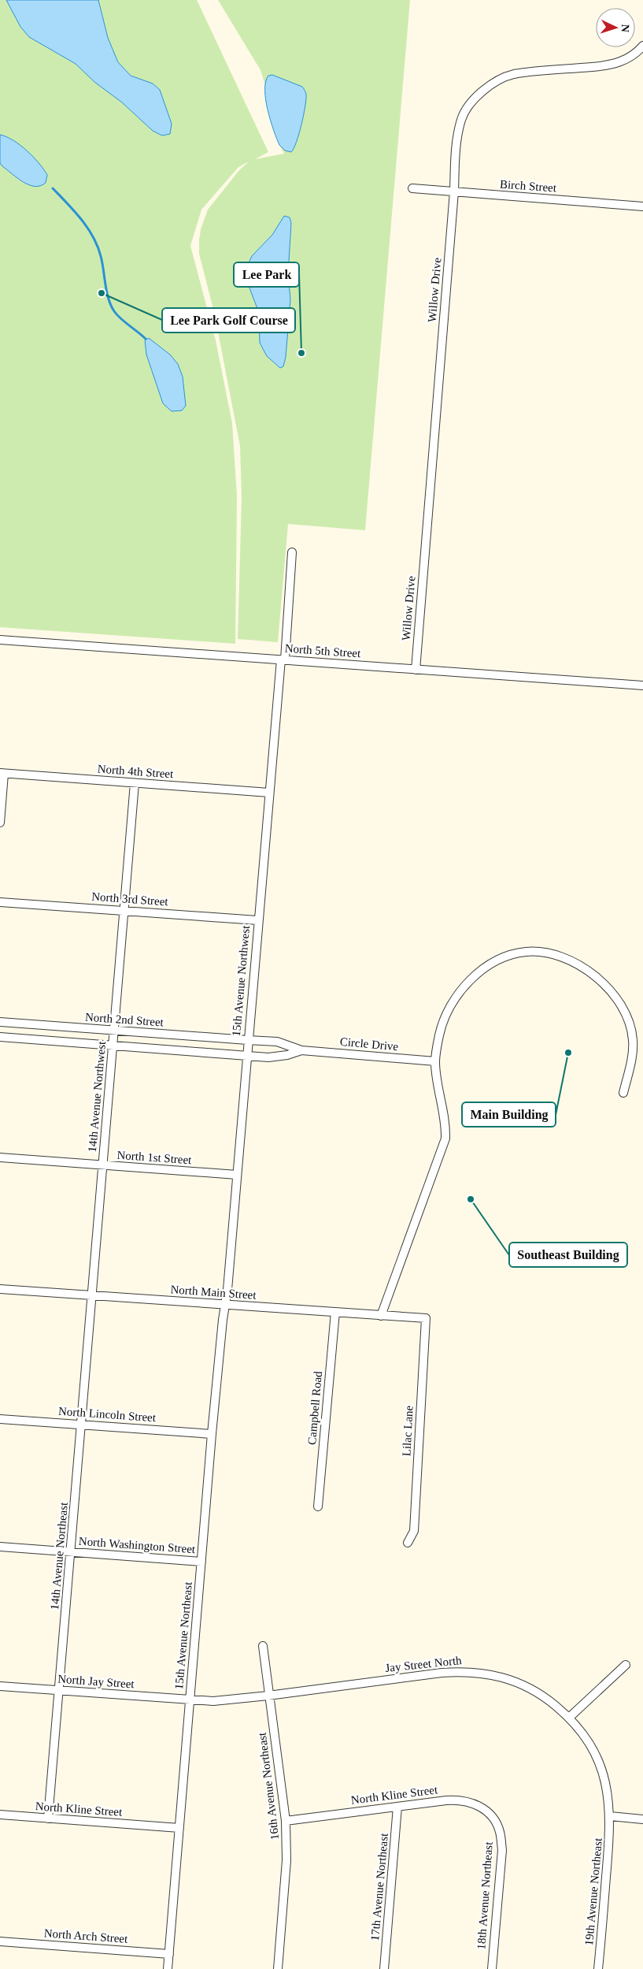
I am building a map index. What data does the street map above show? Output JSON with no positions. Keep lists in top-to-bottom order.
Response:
{
  "streets": {
    "street": [
      "Birch Street",
      "Willow Drive",
      "North 5th Street",
      "North 4th Street",
      "North 3rd Street",
      "15th Avenue Northwest",
      "North 2nd Street",
      "Circle Drive",
      "14th Avenue Northwest",
      "North 1st Street",
      "North Main Street",
      "Campbell Road",
      "North Lincoln Street",
      "Lilac Lane",
      "North Washington Street",
      "14th Avenue Northeast",
      "15th Avenue Northeast",
      "Jay Street North",
      "North Jay Street",
      "16th Avenue Northeast",
      "North Kline Street",
      "17th Avenue Northeast",
      "19th Avenue Northeast",
      "18th Avenue Northeast",
      "North Arch Street"
    ]
  },
  "crossings": [
    ["Birch Street", "Willow Drive"],
    ["Willow Drive", "North 5th Street"],
    ["North 5th Street", "15th Avenue Northwest"],
    ["North 4th Street", "15th Avenue Northwest"],
    ["North 4th Street", "14th Avenue Northwest"],
    ["North 3rd Street", "15th Avenue Northwest"],
    ["North 3rd Street", "14th Avenue Northwest"],
    ["15th Avenue Northwest", "North 2nd Street"],
    ["15th Avenue Northwest", "Circle Drive"],
    ["15th Avenue Northwest", "North 1st Street"],
    ["15th Avenue Northwest", "North Main Street"],
    ["15th Avenue Northwest", "15th Avenue Northeast"],
    ["North 2nd Street", "Circle Drive"],
    ["North 2nd Street", "14th Avenue Northwest"],
    ["14th Avenue Northwest", "North 1st Street"],
    ["14th Avenue Northwest", "North Main Street"],
    ["14th Avenue Northwest", "14th Avenue Northeast"],
    ["North Main Street", "Campbell Road"],
    ["North Main Street", "Lilac Lane"],
    ["North Main Street", "14th Avenue Northeast"],
    ["North Main Street", "15th Avenue Northeast"],
    ["North Lincoln Street", "14th Avenue Northeast"],
    ["North Lincoln Street", "15th Avenue Northeast"],
    ["North Washington Street", "14th Avenue Northeast"],
    ["North Washington Street", "15th Avenue Northeast"],
    ["14th Avenue Northeast", "North Jay Street"],
    ["14th Avenue Northeast", "North Kline Street"],
    ["15th Avenue Northeast", "Jay Street North"],
    ["15th Avenue Northeast", "North Jay Street"],
    ["15th Avenue Northeast", "North Kline Street"],
    ["15th Avenue Northeast", "North Arch Street"],
    ["Jay Street North", "North Jay Street"],
    ["Jay Street North", "16th Avenue Northeast"],
    ["Jay Street North", "19th Avenue Northeast"],
    ["16th Avenue Northeast", "North Kline Street"],
    ["North Kline Street", "17th Avenue Northeast"],
    ["North Kline Street", "18th Avenue Northeast"]
  ],
  "places": [
    "Lee Park Golf Course",
    "Lee Park",
    "Main Building",
    "Southeast Building"
  ],
  "north": "right"
}
